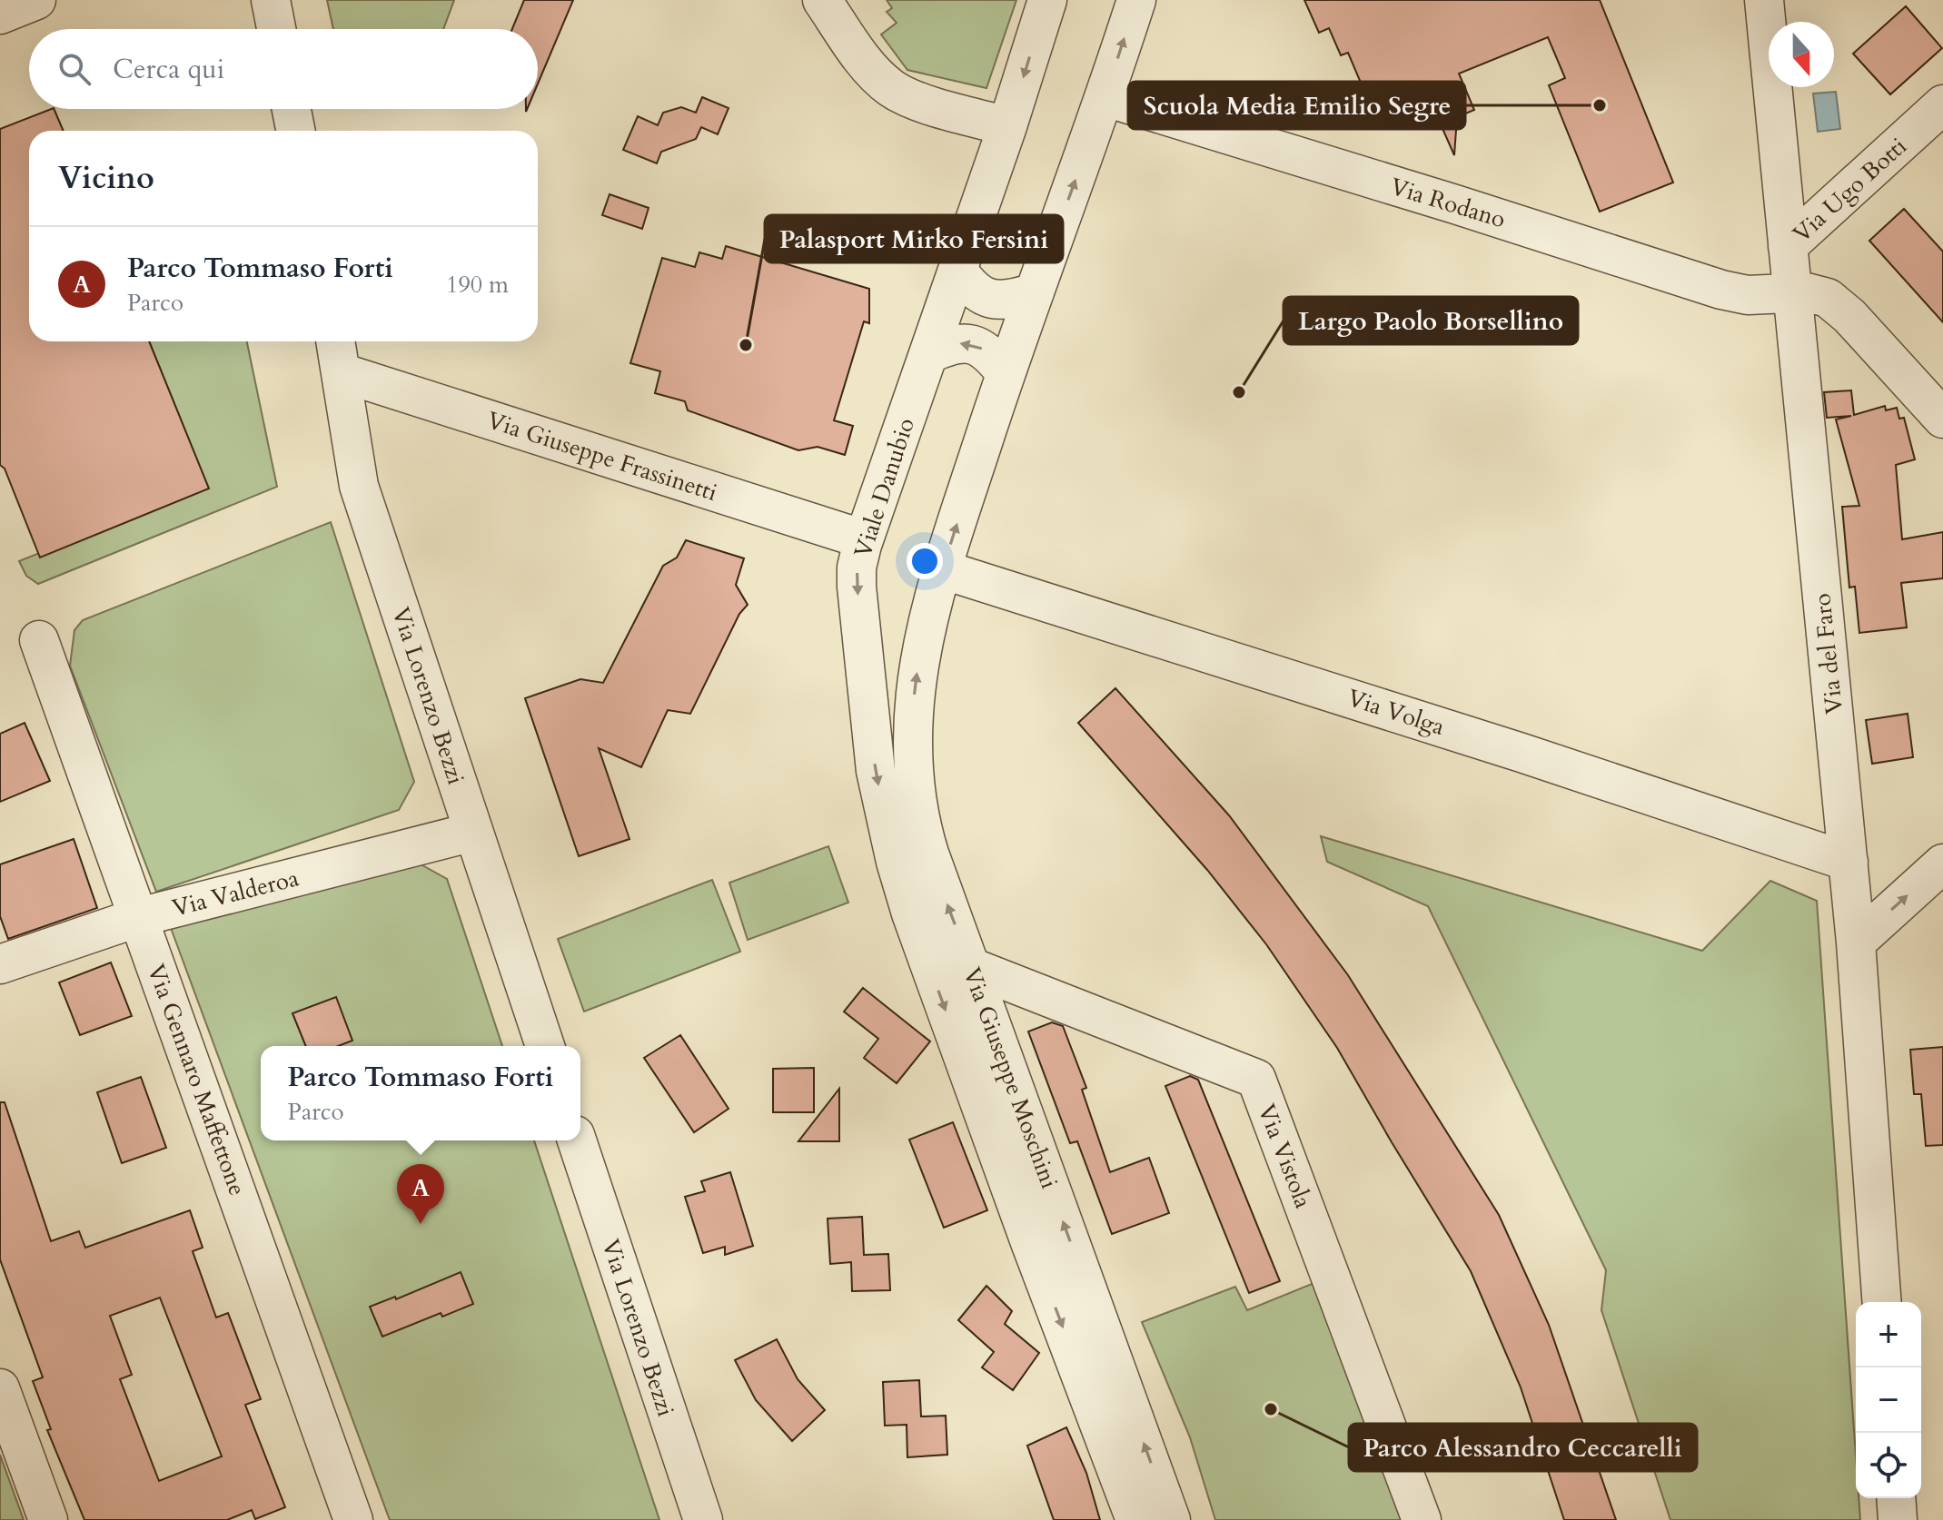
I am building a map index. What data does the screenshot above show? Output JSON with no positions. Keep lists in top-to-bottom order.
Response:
{
  "streets": {
    "street": [
      "Via Ugo Botti",
      "Via Rodano",
      "Via Giuseppe Frassinetti",
      "Viale Danubio",
      "Via del Faro",
      "Via Lorenzo Bezzi",
      "Via Volga",
      "Via Valderoa",
      "Via Giuseppe Moschini",
      "Via Gennaro Maffettone",
      "Via Vistola"
    ]
  },
  "crossings": [
    ["Via Ugo Botti", "Via del Faro"],
    ["Via Rodano", "Via del Faro"],
    ["Via Giuseppe Frassinetti", "Viale Danubio"],
    ["Via Giuseppe Frassinetti", "Via Lorenzo Bezzi"],
    ["Viale Danubio", "Via Giuseppe Moschini"],
    ["Via del Faro", "Via Volga"],
    ["Via Lorenzo Bezzi", "Via Valderoa"],
    ["Via Valderoa", "Via Gennaro Maffettone"],
    ["Via Giuseppe Moschini", "Via Vistola"]
  ],
  "places": [
    "Scuola Media Emilio Segre",
    "Palasport Mirko Fersini",
    "Largo Paolo Borsellino",
    "Parco Alessandro Ceccarelli"
  ],
  "north": "bottom",
  "page": {
    "search": "Cerca qui",
    "heading": "Vicino",
    "list": [
      {
        "mark": "A",
        "name": "Parco Tommaso Forti",
        "note": "Parco",
        "value": "190 m"
      }
    ],
    "popup": ["Parco Tommaso Forti", "Parco"],
    "pins": "A",
    "map_buttons": ["+", "−"]
  }
}
